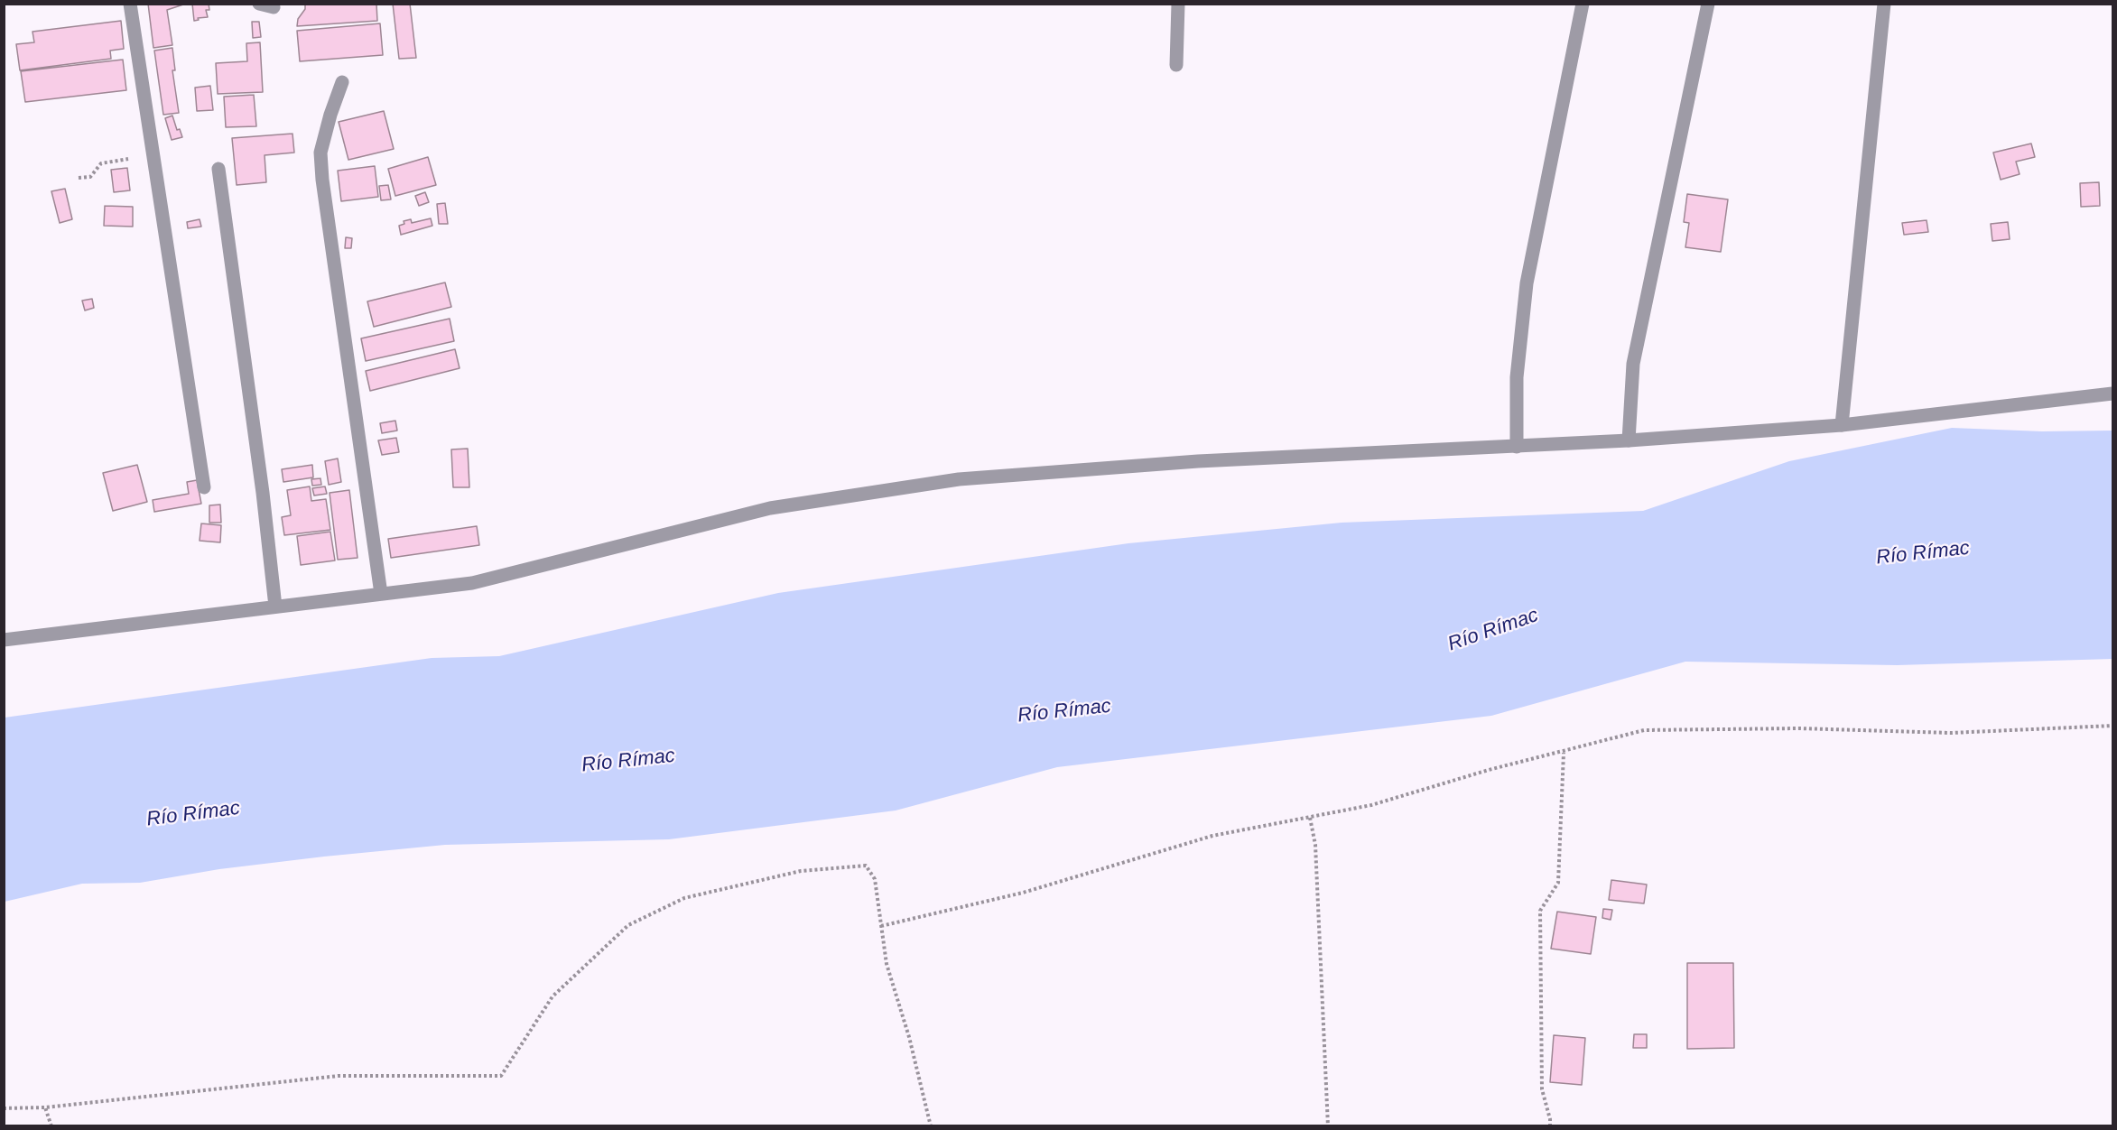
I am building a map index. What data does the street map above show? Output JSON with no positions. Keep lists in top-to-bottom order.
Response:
{
  "water": ["Río Rímac"]
}
